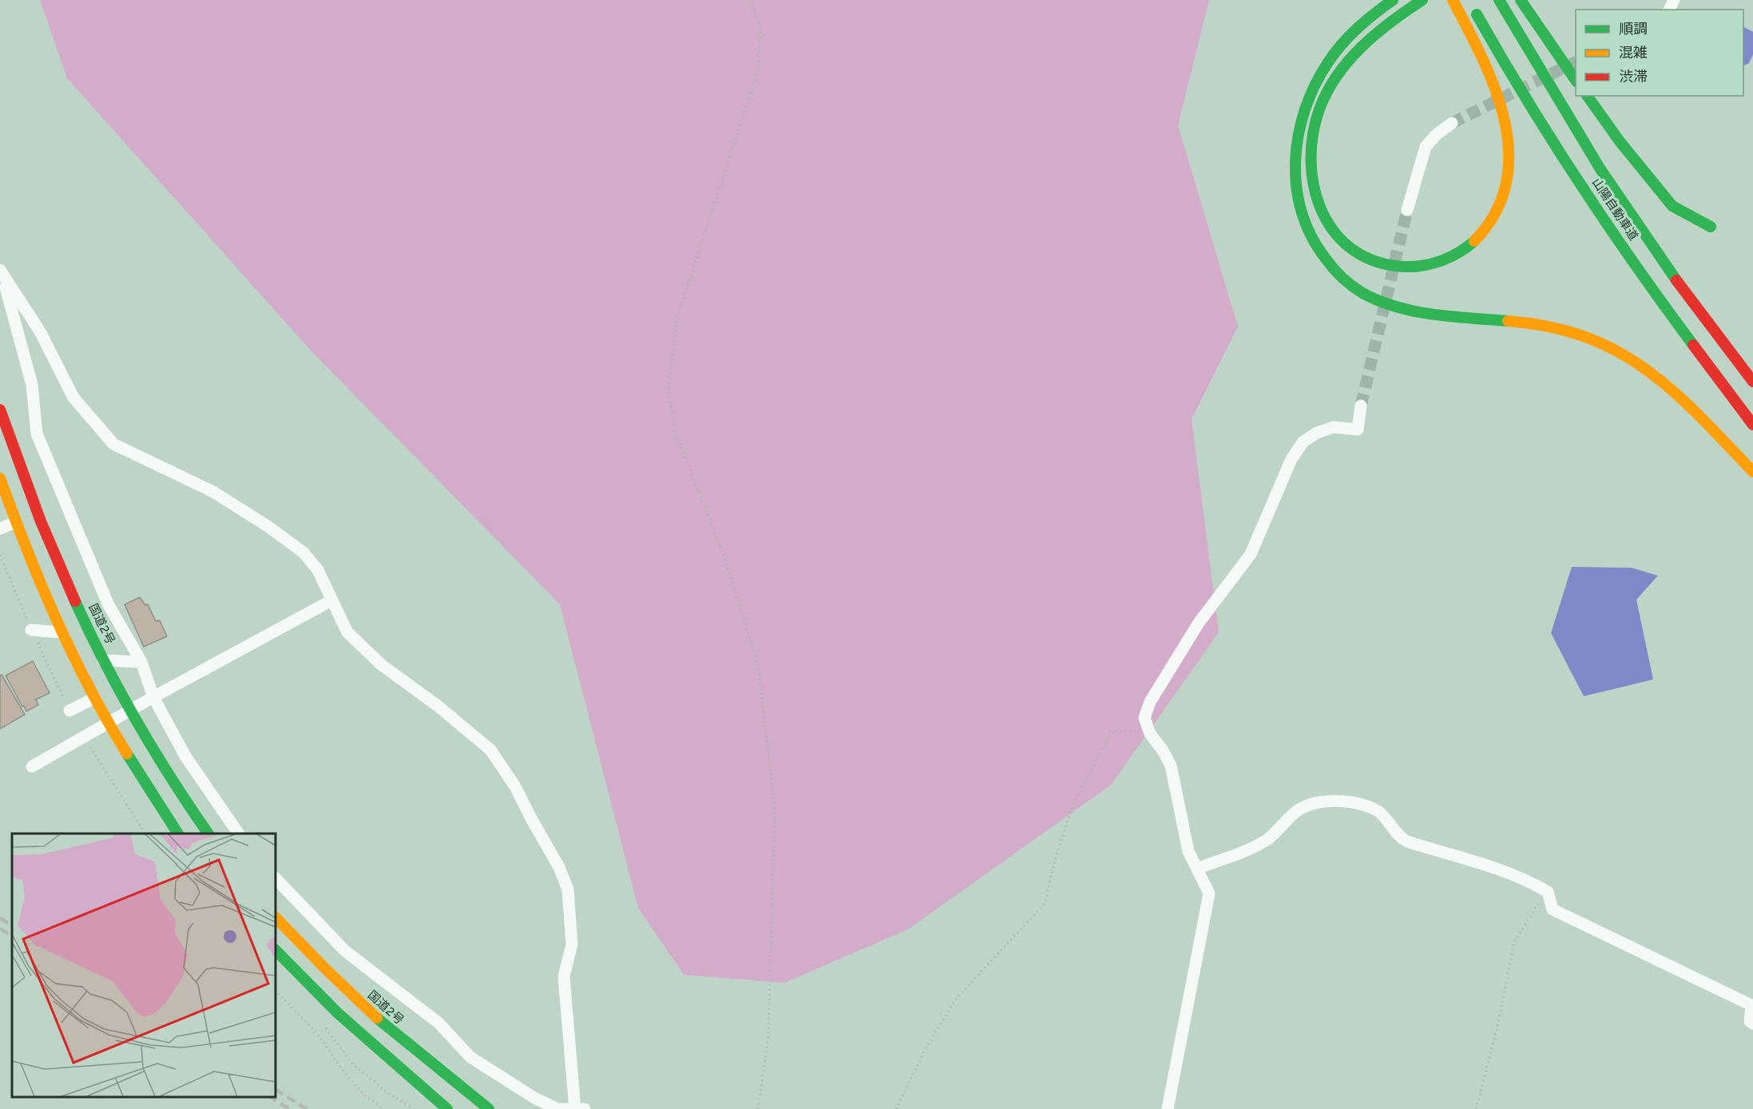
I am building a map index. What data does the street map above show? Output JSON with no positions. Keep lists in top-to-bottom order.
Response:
{
  "streets": {
    "highway": ["山陽自動車道", "国道2号"]
  },
  "legend": ["順調", "混雑", "渋滞"]
}
